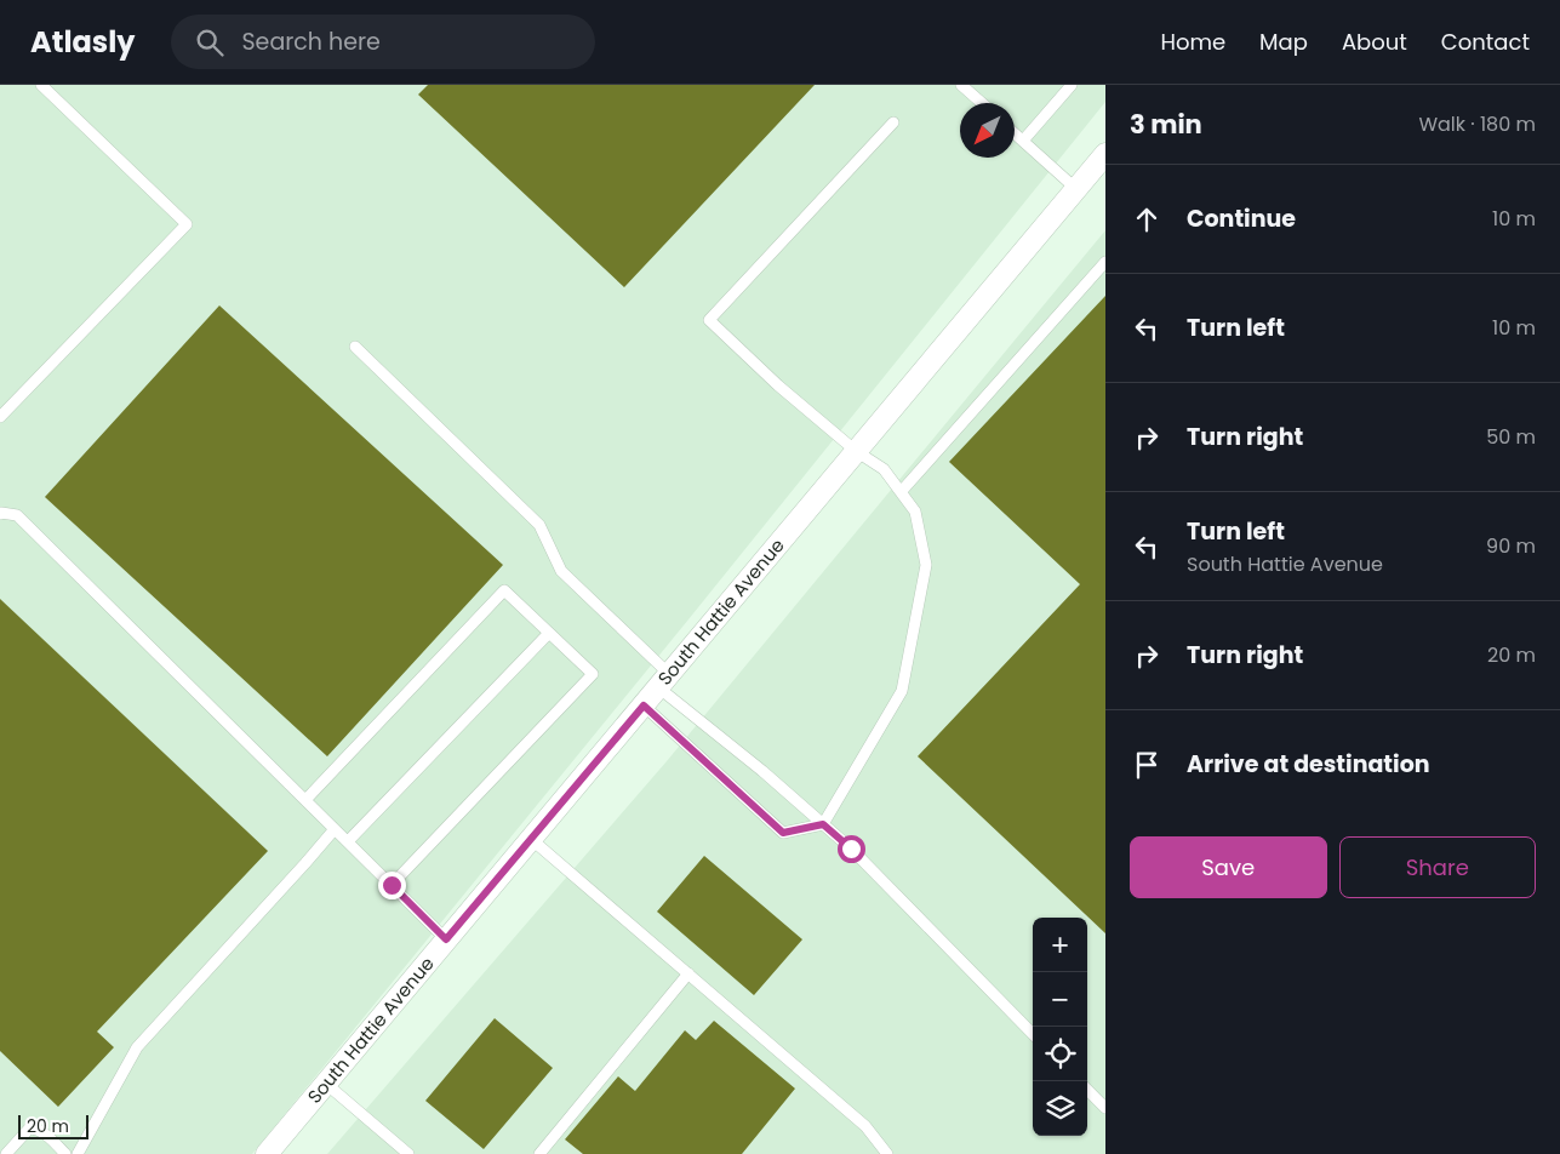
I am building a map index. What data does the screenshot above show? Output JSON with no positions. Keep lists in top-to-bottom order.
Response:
{
  "streets": {
    "street": ["South Hattie Avenue"]
  },
  "scale_bar": "20 m",
  "north": "bottom left",
  "page": {
    "header": "Atlasly",
    "search": "Search here",
    "nav": [
      "Home",
      "Map",
      "About",
      "Contact"
    ],
    "heading": ["3 min", "Walk · 180 m"],
    "list": [
      ["Continue", "10 m"],
      ["Turn left", "10 m"],
      ["Turn right", "50 m"],
      ["Turn left", "South Hattie Avenue", "90 m"],
      ["Turn right", "20 m"],
      "Arrive at destination"
    ],
    "buttons": ["Save", "Share"],
    "map_buttons": ["+", "−"],
    "scale": "20 m"
  }
}
